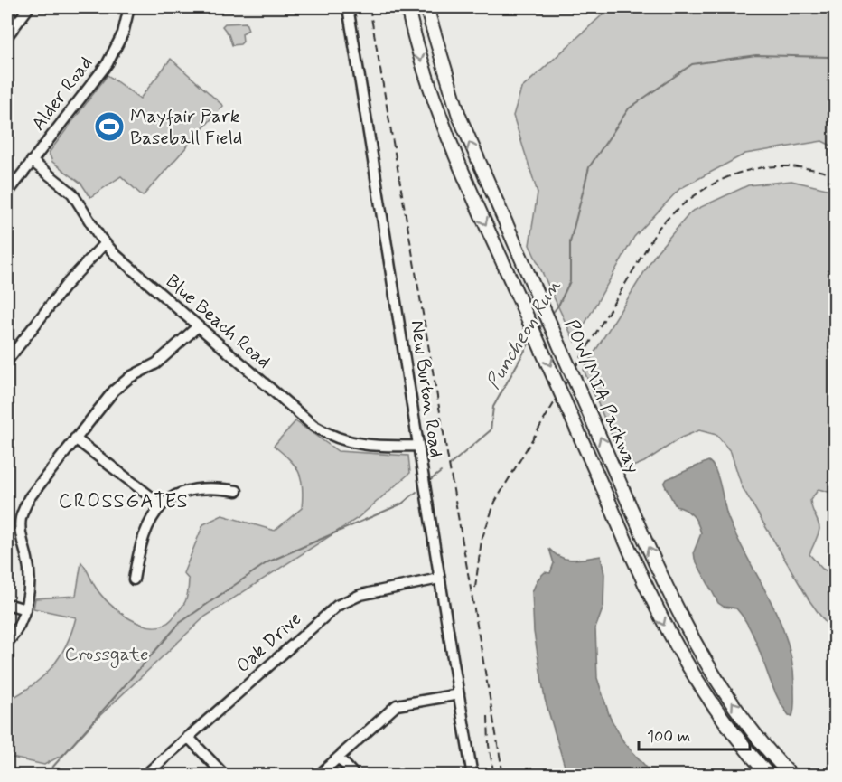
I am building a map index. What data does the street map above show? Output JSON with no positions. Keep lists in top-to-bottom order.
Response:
{
  "streets": {
    "main road": ["POW/MIA Parkway"],
    "street": [
      "Alder Road",
      "Blue Beach Road",
      "New Burton Road",
      "Oak Drive"
    ]
  },
  "crossings": [
    ["Alder Road", "Blue Beach Road"],
    ["Blue Beach Road", "New Burton Road"],
    ["New Burton Road", "Oak Drive"]
  ],
  "districts": ["CROSSGATES"],
  "water": ["Puncheon Run"],
  "parks": ["Crossgate"],
  "places": {
    "sports": ["Mayfair Park Baseball Field"]
  },
  "scale_bar": "100 m"
}
